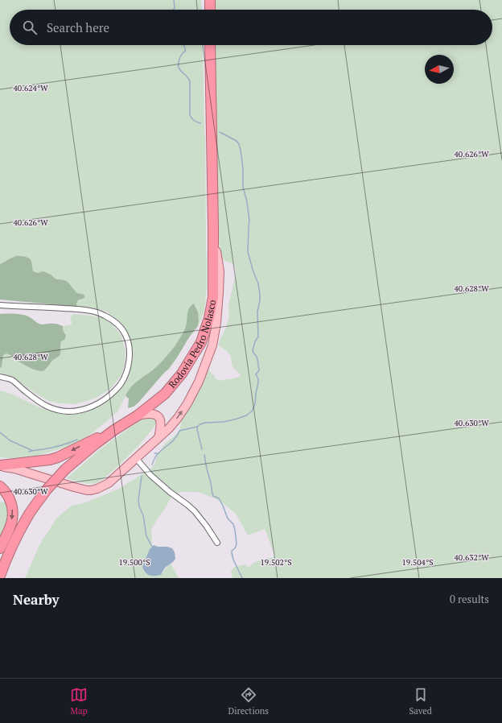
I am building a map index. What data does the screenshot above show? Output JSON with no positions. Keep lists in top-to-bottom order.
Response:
{
  "streets": {
    "highway": ["Rodovia Pedro Nolasco"]
  },
  "north": "left",
  "page": {
    "search": "Search here",
    "heading": ["Nearby", "0 results"],
    "nav": ["Map", "Directions", "Saved"]
  },
  "coordinates": [
    "40.624°W",
    "40.626°W",
    "40.628°W",
    "40.630°W",
    "40.632°W",
    "19.500°S",
    "19.502°S",
    "19.504°S"
  ]
}
